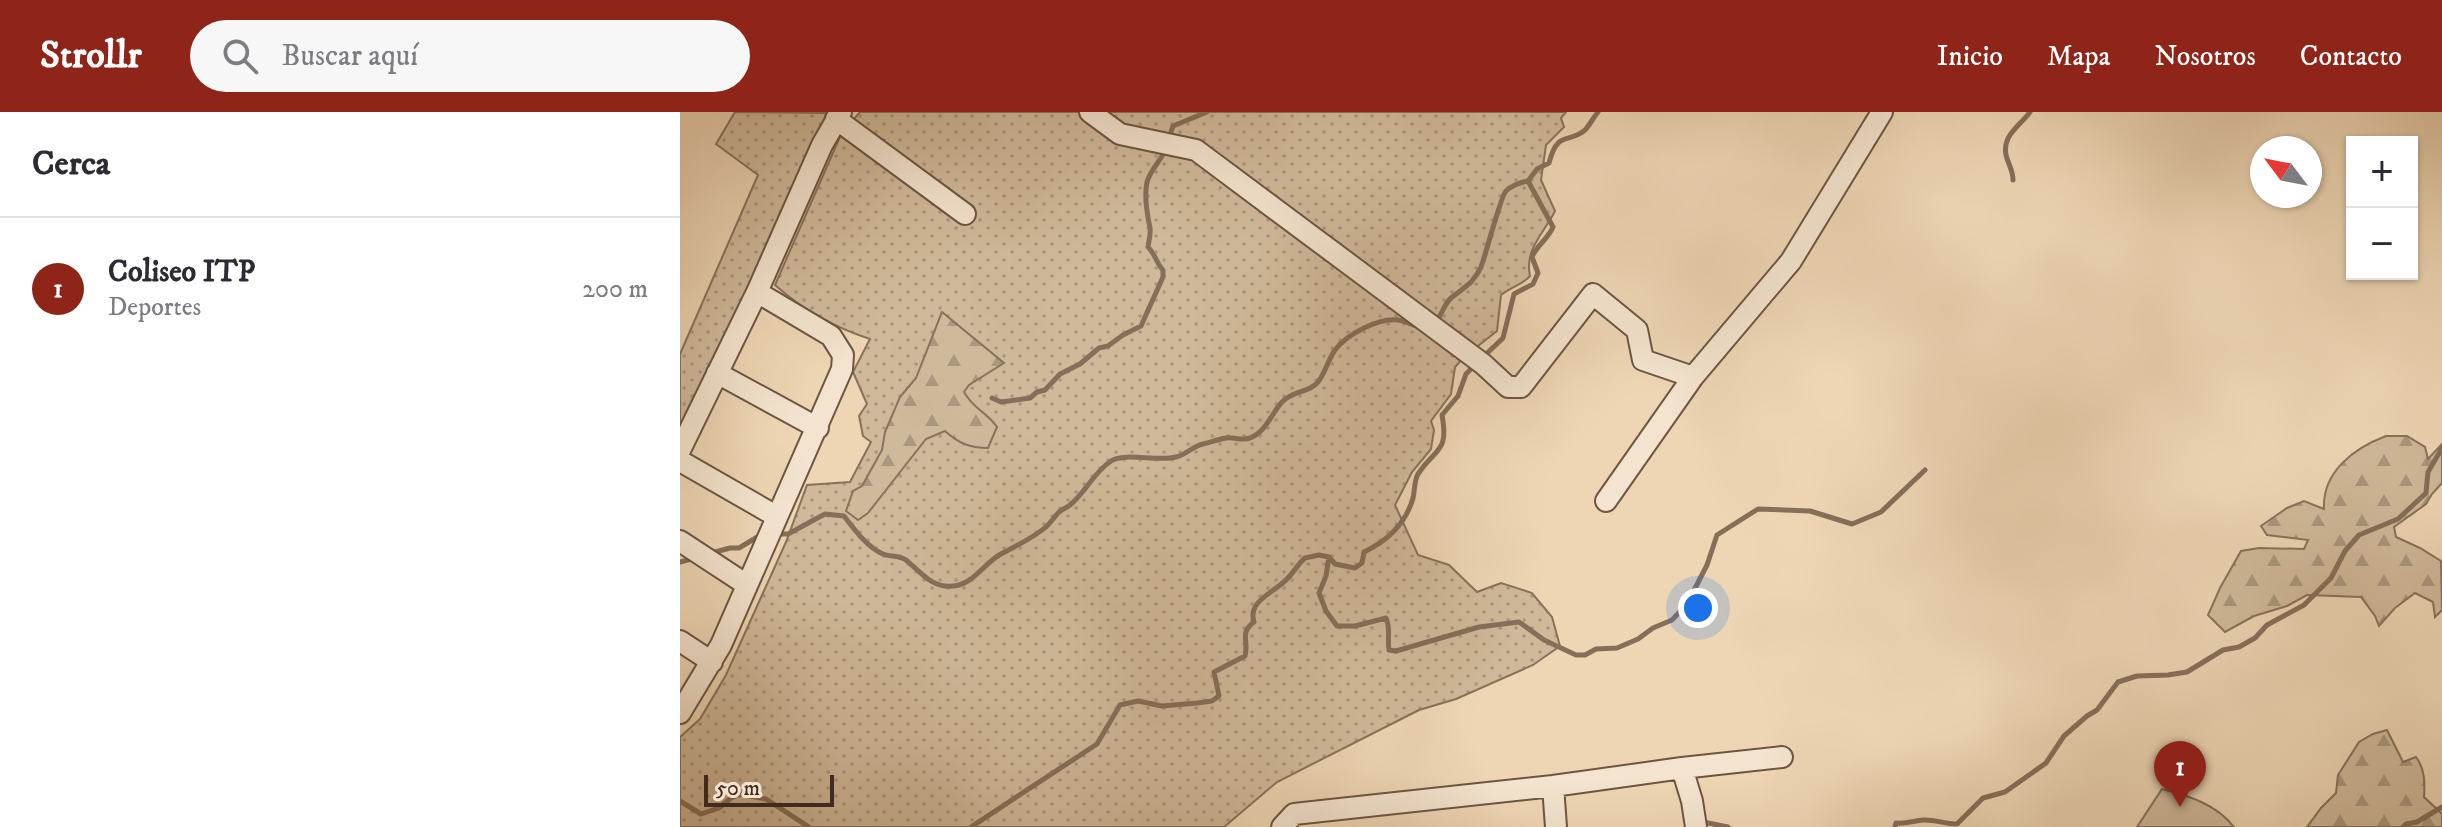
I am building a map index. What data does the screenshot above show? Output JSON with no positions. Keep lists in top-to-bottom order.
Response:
{
  "scale_bar": "50 m",
  "north": "top left",
  "page": {
    "header": "Strollr",
    "search": "Buscar aquí",
    "nav": [
      "Inicio",
      "Mapa",
      "Nosotros",
      "Contacto"
    ],
    "heading": "Cerca",
    "map_buttons": ["+", "−"],
    "list": [
      {
        "mark": "1",
        "name": "Coliseo ITP",
        "note": "Deportes",
        "value": "200 m"
      }
    ],
    "pins": "1",
    "scale": "50 m"
  }
}
